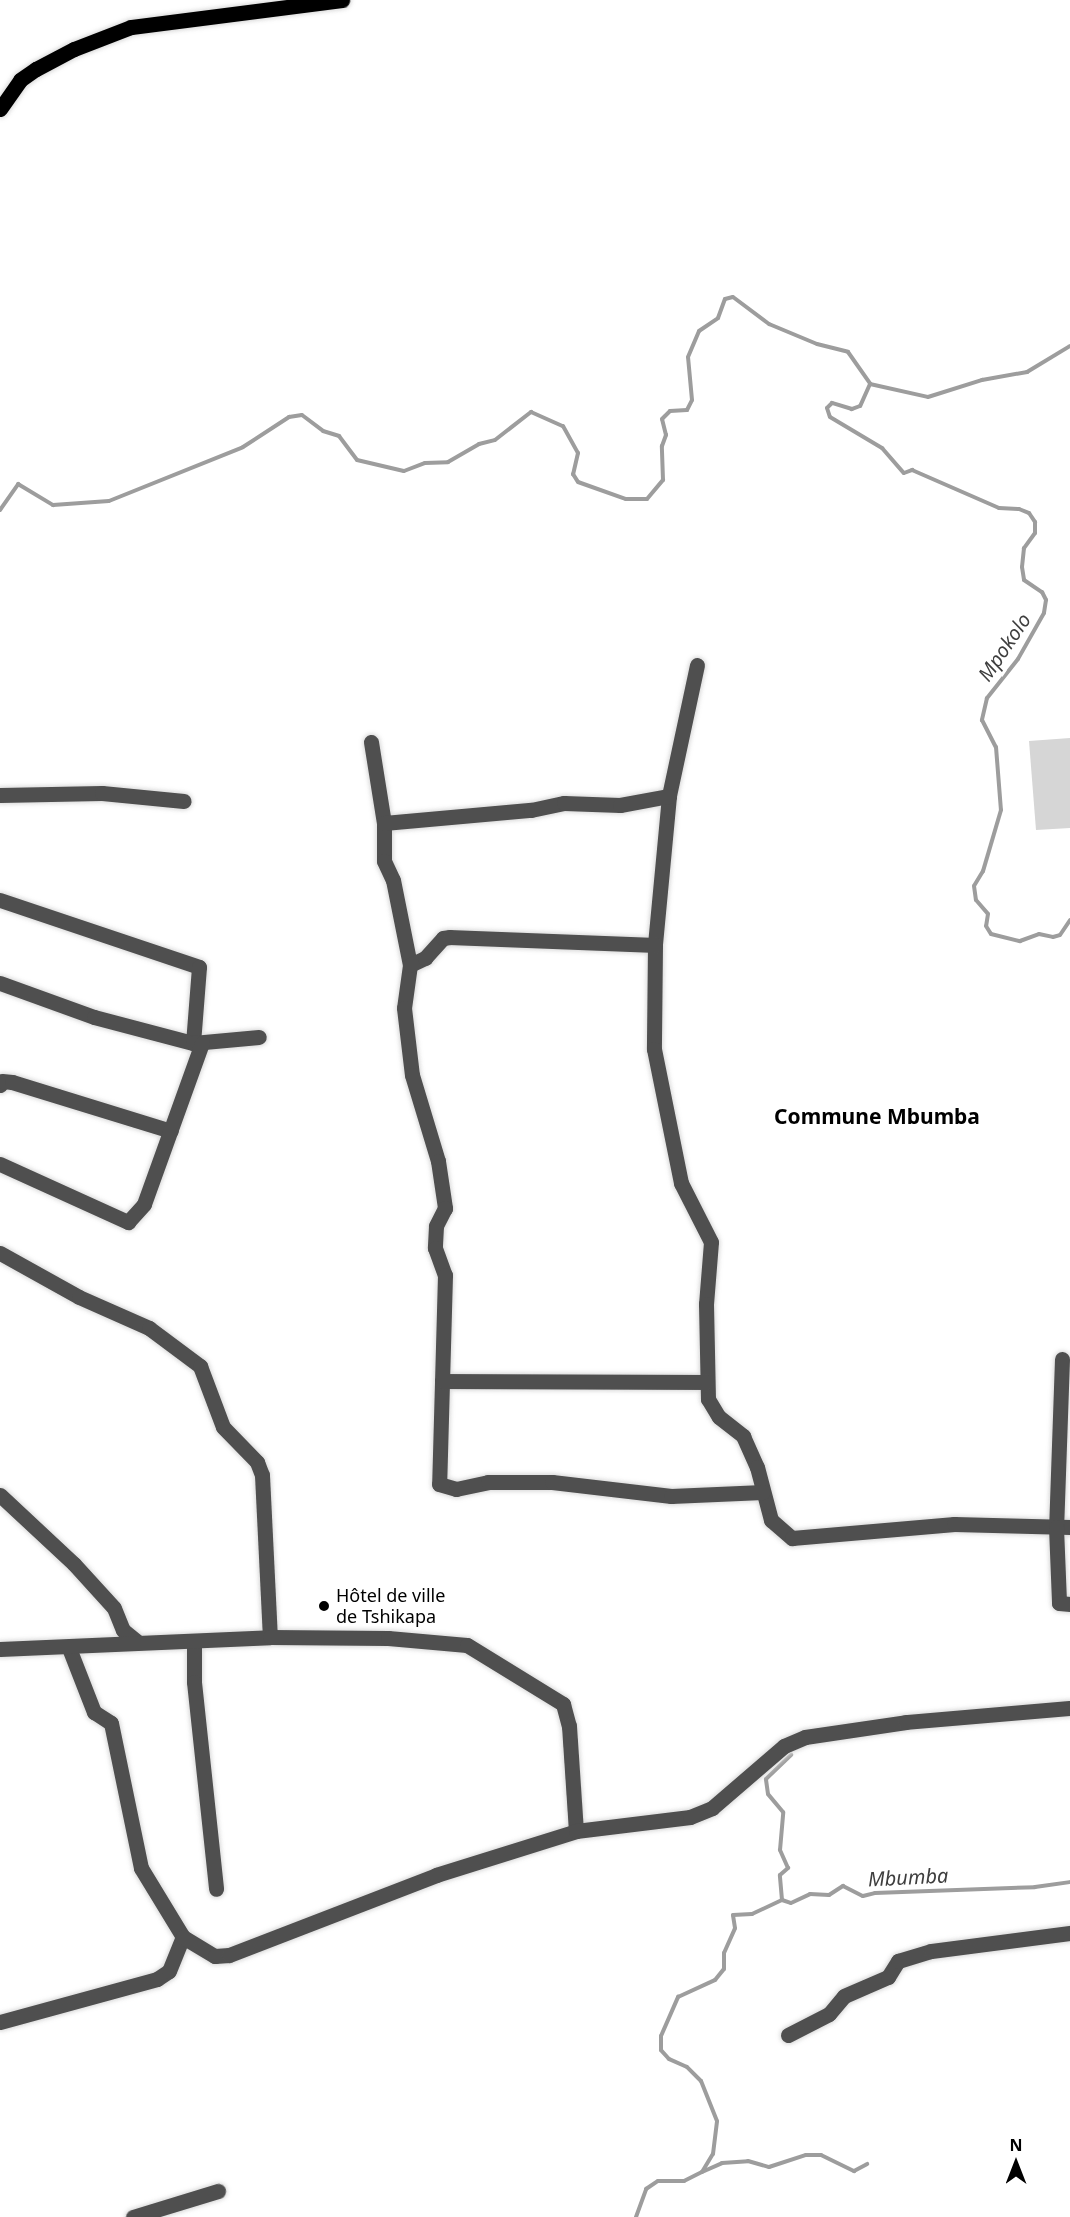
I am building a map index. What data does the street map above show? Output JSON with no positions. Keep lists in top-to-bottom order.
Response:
{
  "districts": ["Commune Mbumba"],
  "water": ["Mpokolo", "Mbumba"],
  "places": ["Hôtel de ville de Tshikapa"],
  "north": "top"
}
